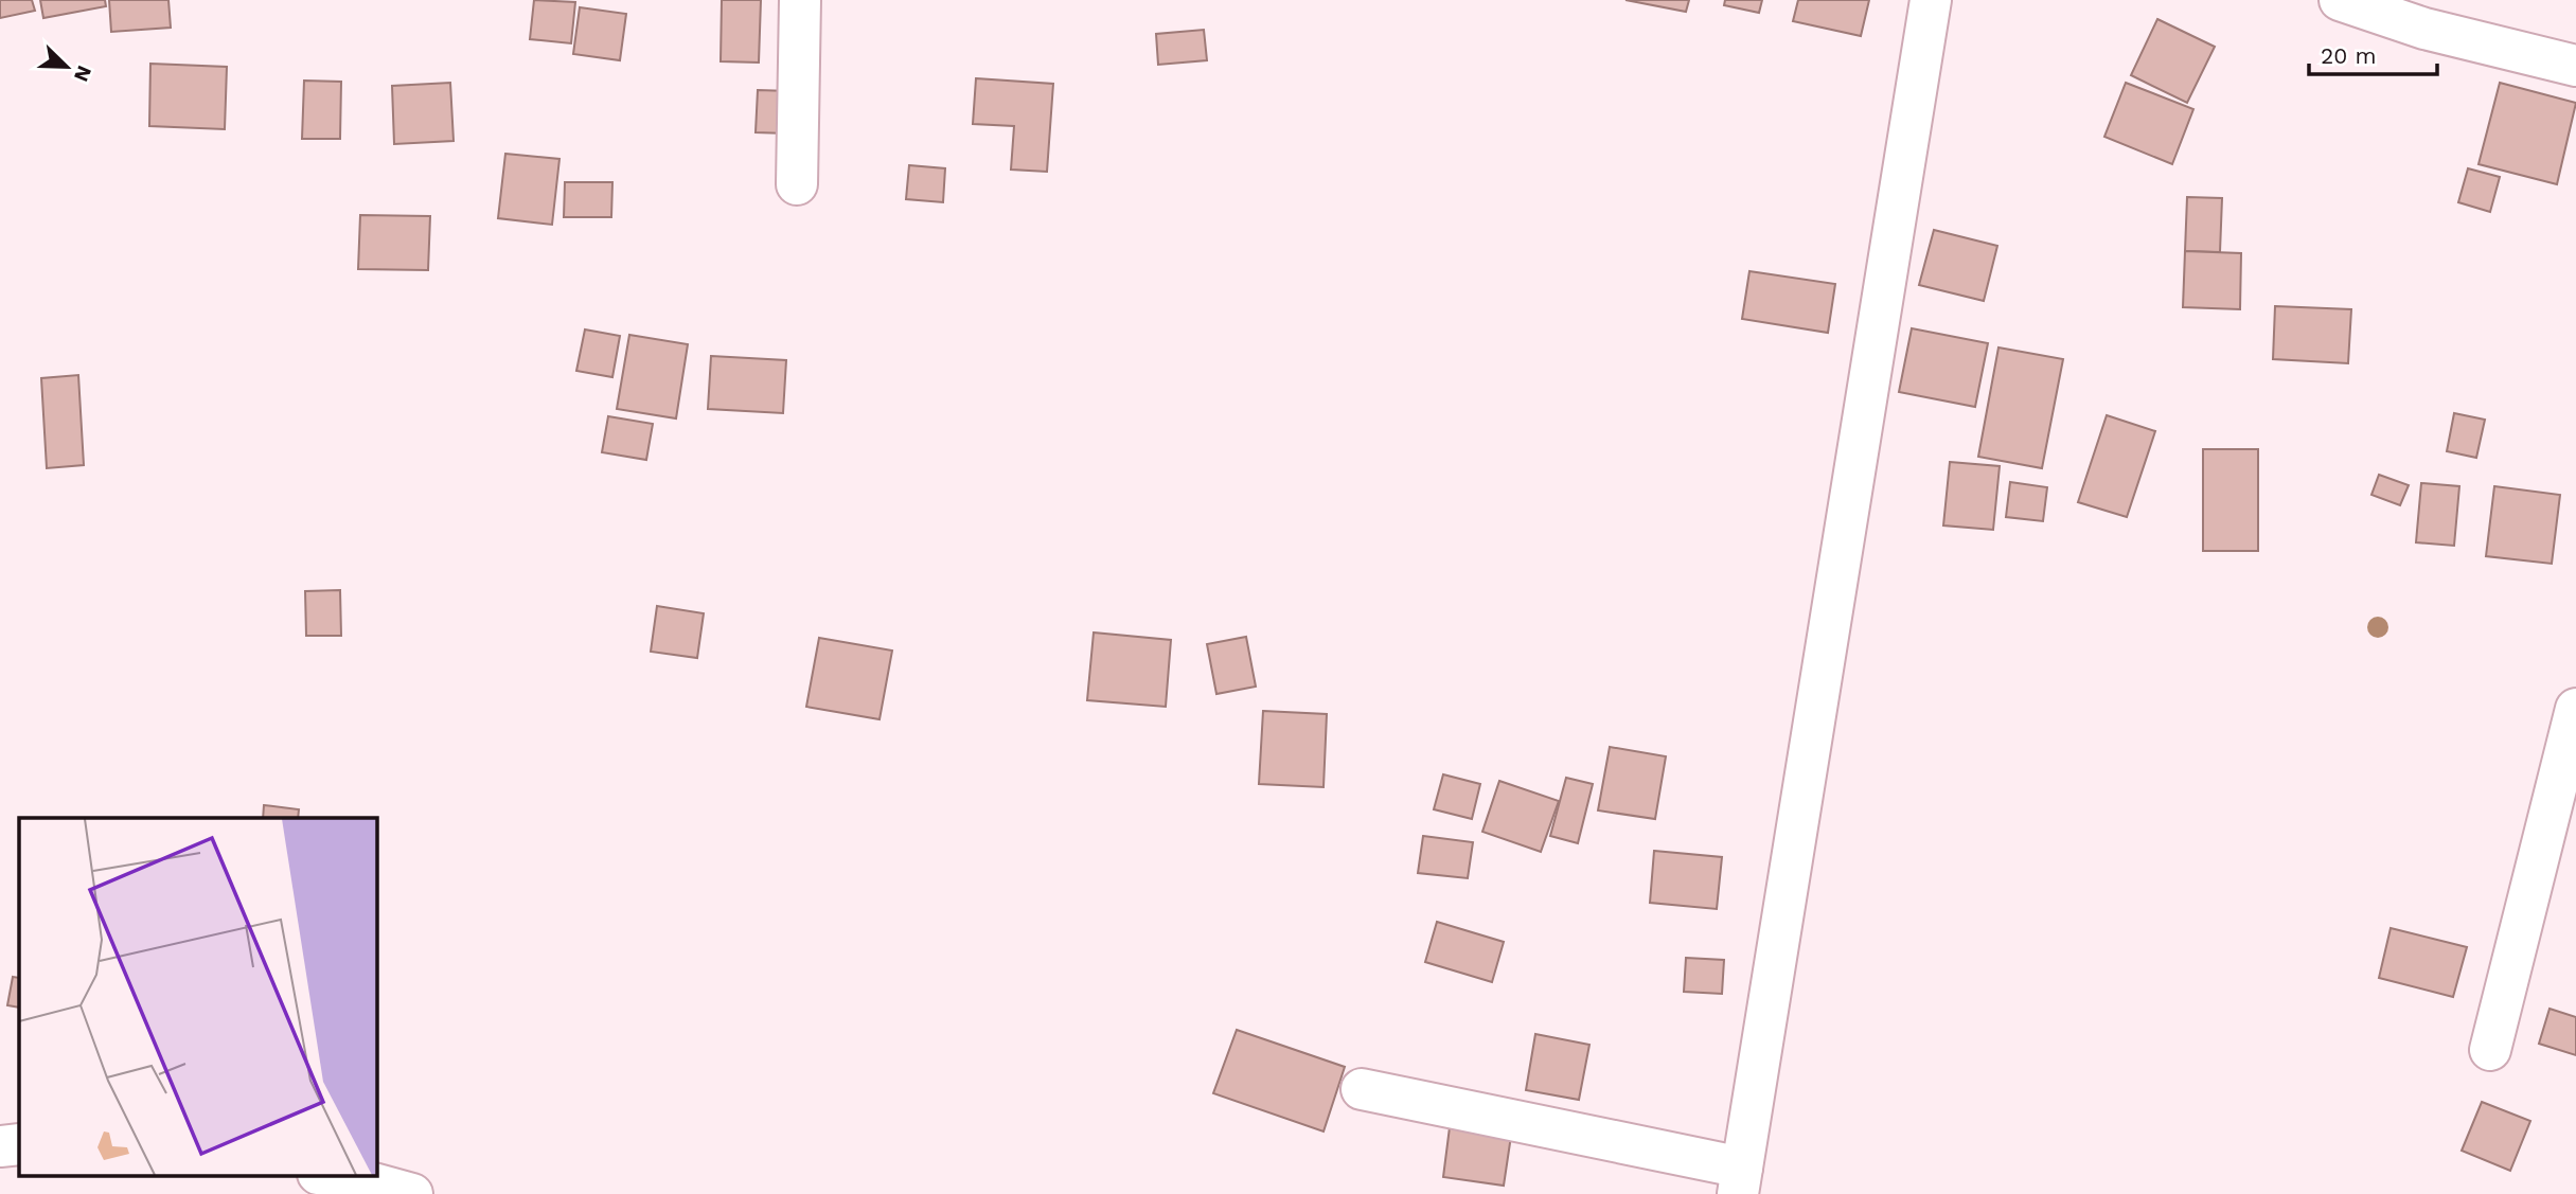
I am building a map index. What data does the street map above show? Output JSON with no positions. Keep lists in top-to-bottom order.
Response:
{
  "scale_bar": "20 m",
  "north": "bottom right"
}
